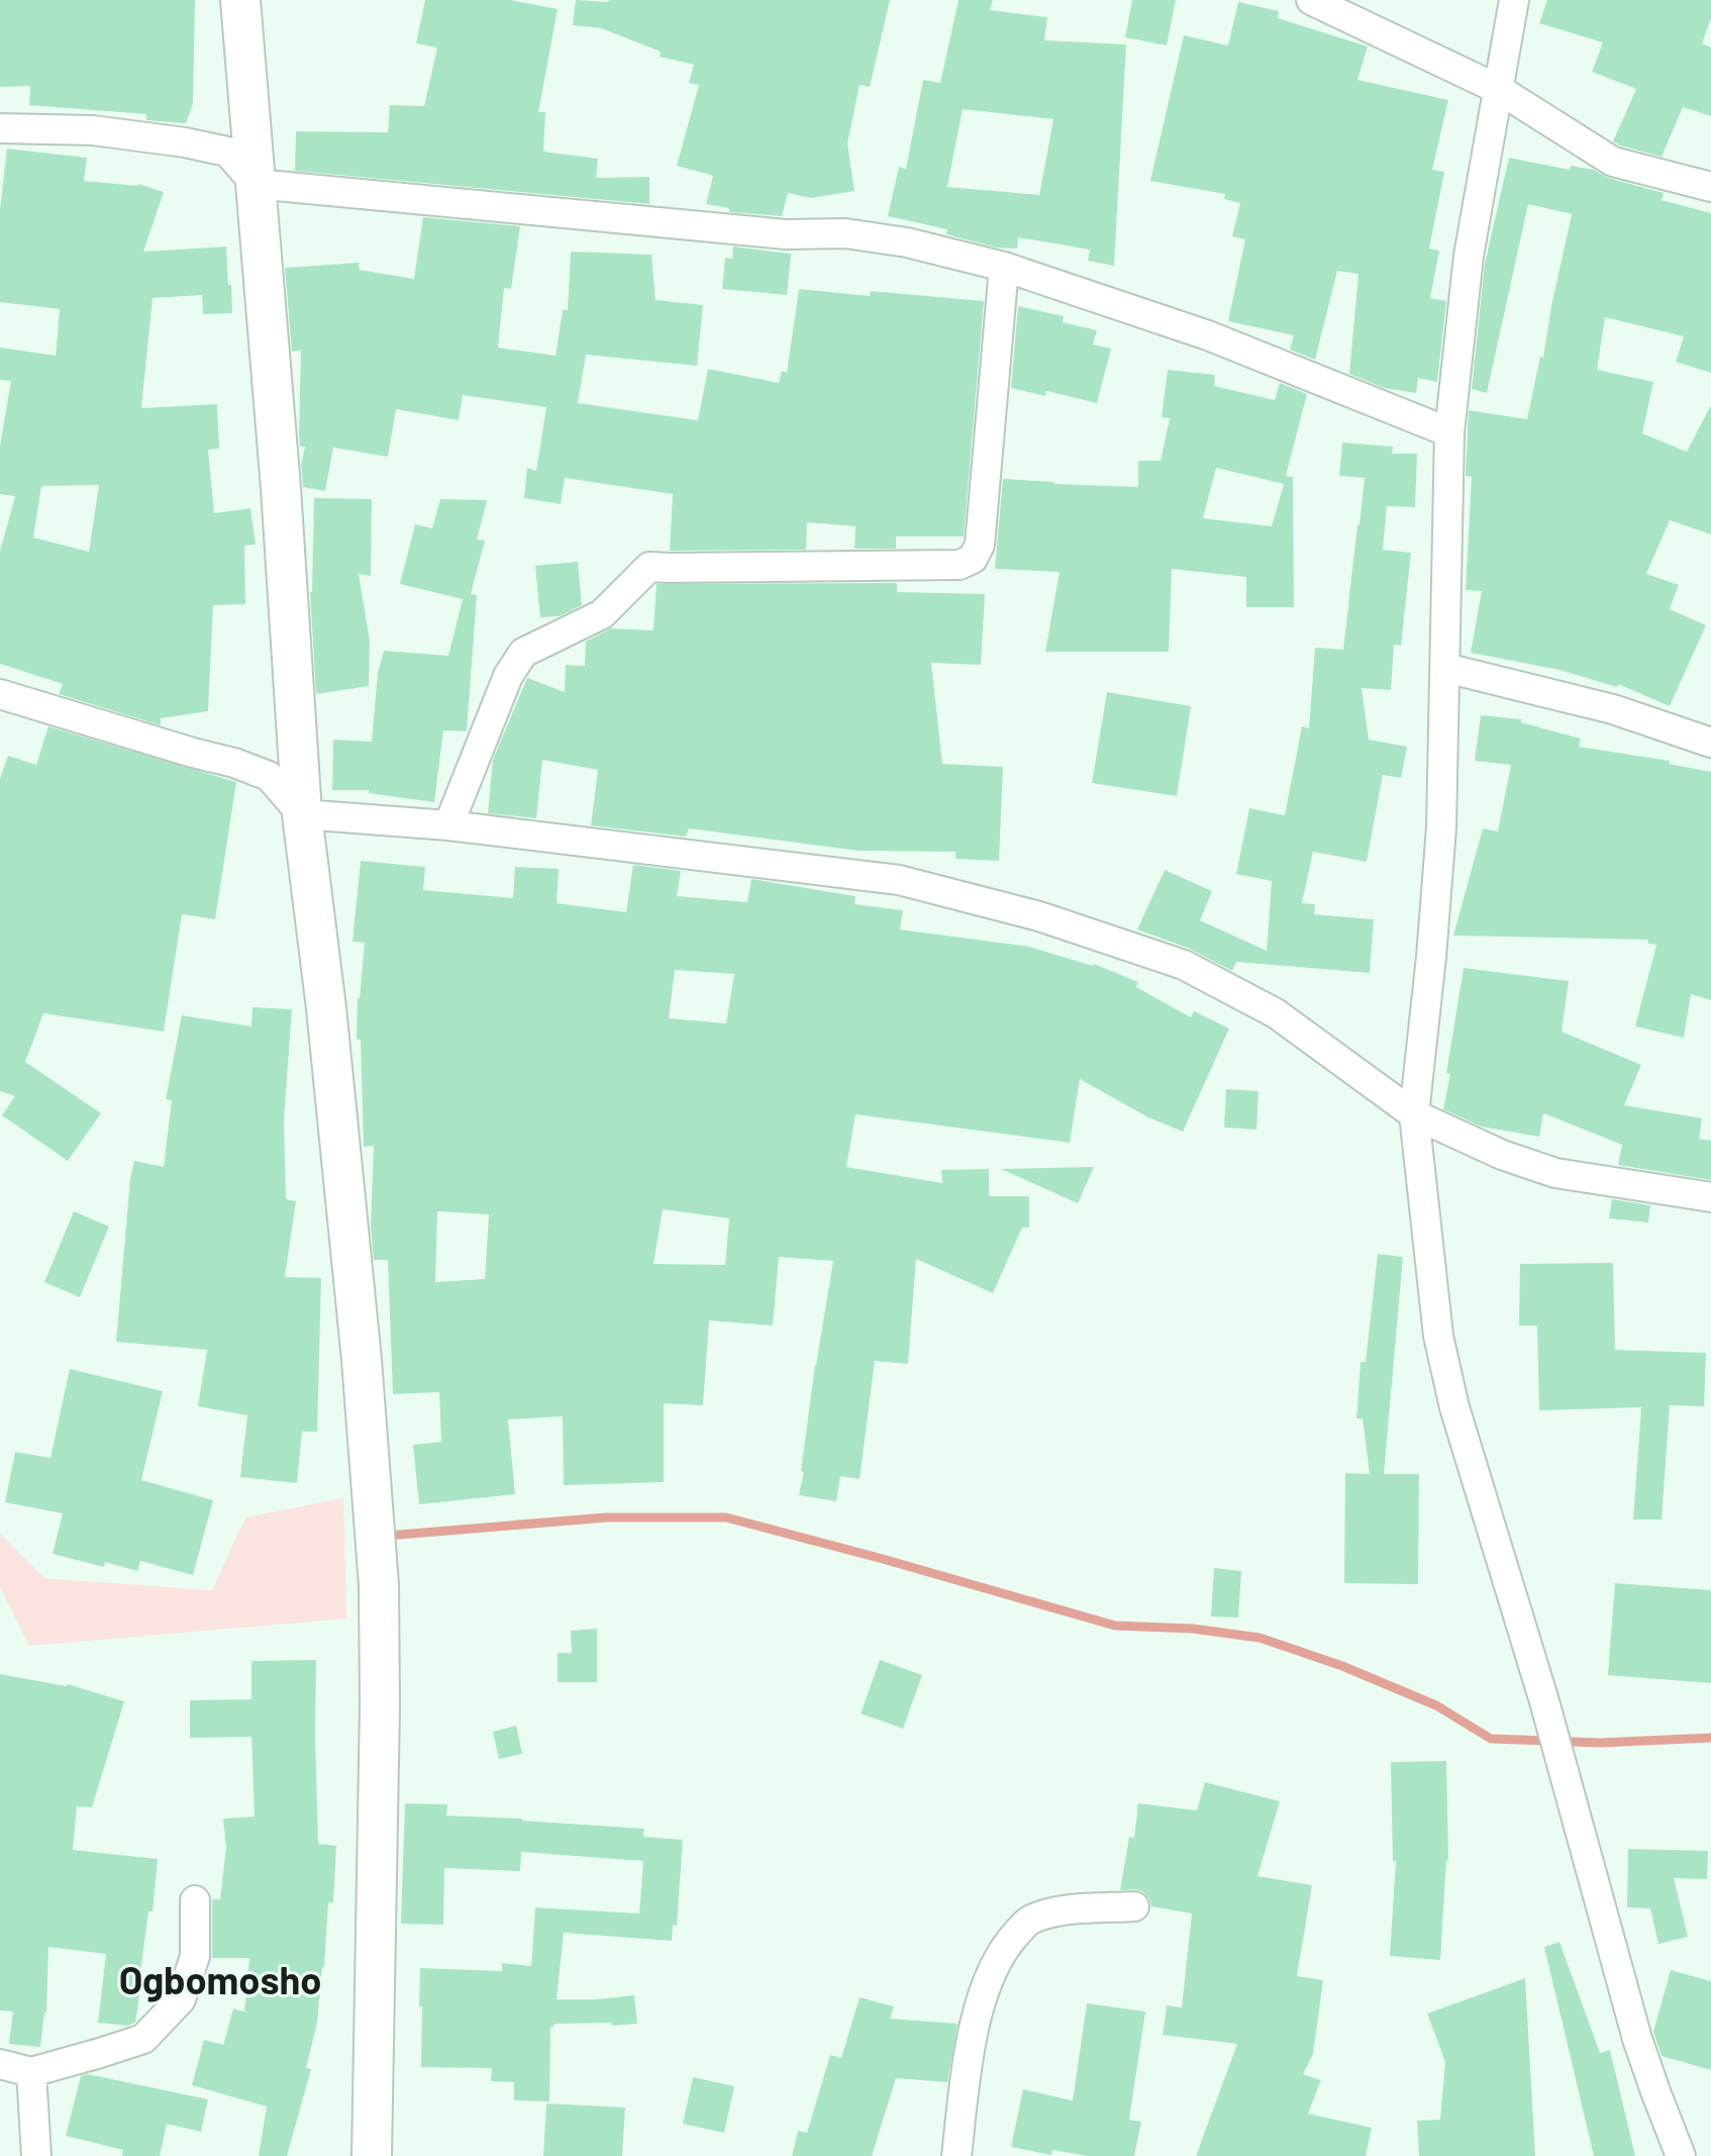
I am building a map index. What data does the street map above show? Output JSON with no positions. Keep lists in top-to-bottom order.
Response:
{
  "districts": ["Ogbomosho"]
}
